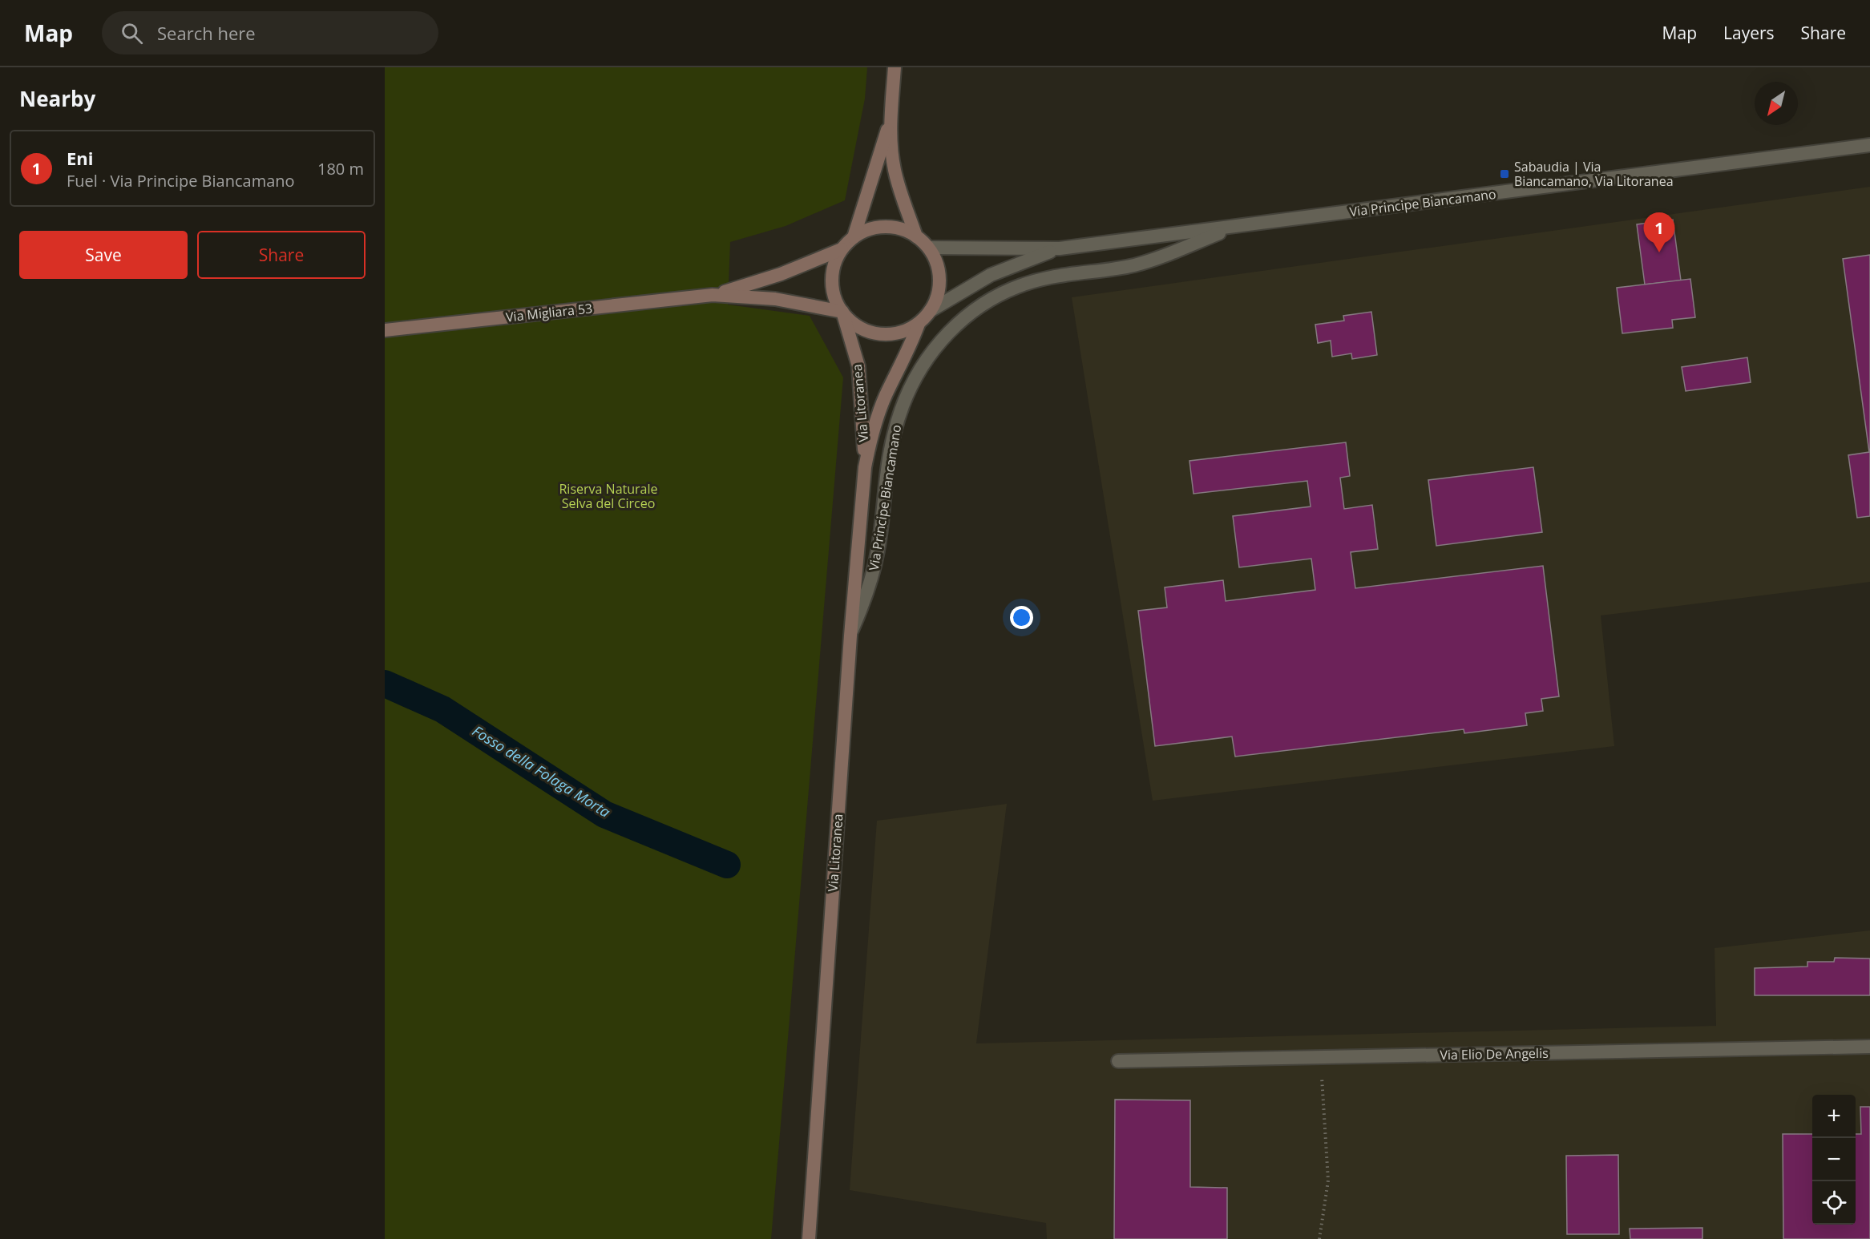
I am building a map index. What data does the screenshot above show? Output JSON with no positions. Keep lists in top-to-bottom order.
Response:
{
  "streets": {
    "main road": ["Via Migliara 53", "Via Litoranea"],
    "street": ["Via Principe Biancamano", "Via Elio De Angelis"]
  },
  "crossings": [
    ["Via Principe Biancamano", "Via Migliara 53"],
    ["Via Principe Biancamano", "Via Litoranea"],
    ["Via Migliara 53", "Via Litoranea"]
  ],
  "water": ["Fosso della Folaga Morta"],
  "parks": ["Riserva Naturale Selva del Circeo"],
  "places": {
    "transit": ["Sabaudia | Via Biancamano, Via Litoranea"]
  },
  "north": "bottom left",
  "page": {
    "header": "Map",
    "search": "Search here",
    "nav": ["Map", "Layers", "Share"],
    "heading": "Nearby",
    "list": [
      {
        "mark": "1",
        "name": "Eni",
        "note": "Fuel · Via Principe Biancamano",
        "value": "180 m"
      }
    ],
    "pins": "1",
    "buttons": ["Save", "Share"],
    "map_buttons": ["+", "−"]
  }
}
